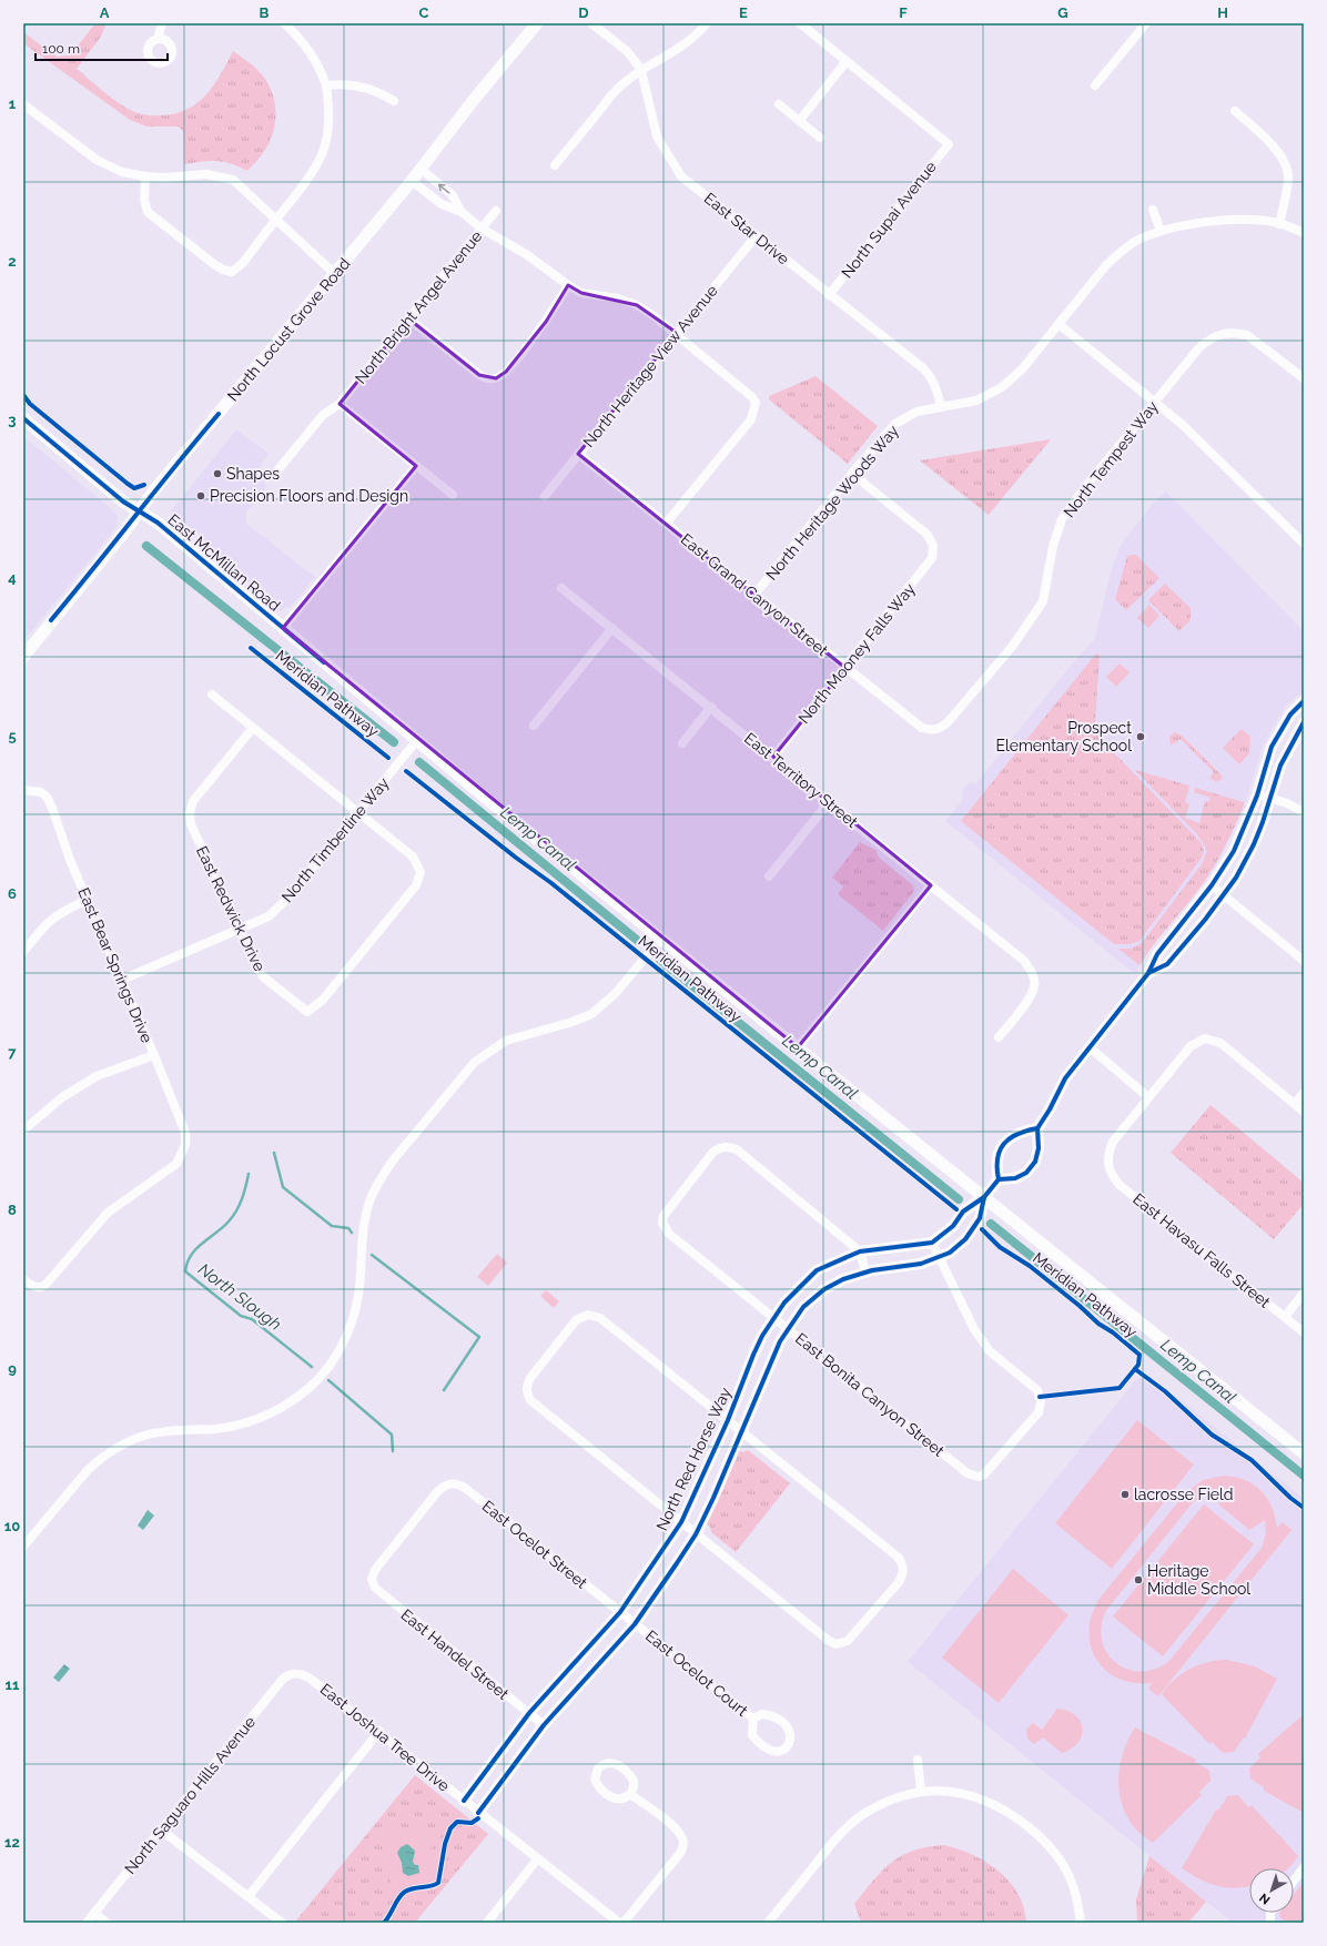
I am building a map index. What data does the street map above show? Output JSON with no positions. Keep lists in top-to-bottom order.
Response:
{
  "streets": {
    "main road": ["North Locust Grove Road", "East McMillan Road"],
    "street": [
      "North Supai Avenue",
      "East Star Drive",
      "North Bright Angel Avenue",
      "North Heritage View Avenue",
      "North Tempest Way",
      "North Heritage Woods Way",
      "East Grand Canyon Street",
      "North Mooney Falls Way",
      "East Territory Street",
      "North Timberline Way",
      "East Redwick Drive",
      "East Bear Springs Drive",
      "East Havasu Falls Street",
      "East Bonita Canyon Street",
      "North Red Horse Way",
      "East Ocelot Street",
      "East Handel Street",
      "East Ocelot Court",
      "East Joshua Tree Drive",
      "North Saguaro Hills Avenue"
    ],
    "cycle path": ["Meridian Pathway"]
  },
  "crossings": [
    ["North Supai Avenue", "East Star Drive"],
    ["East Star Drive", "North Heritage View Avenue"],
    ["East Star Drive", "North Heritage Woods Way"],
    ["North Locust Grove Road", "East McMillan Road"],
    ["North Heritage View Avenue", "East Grand Canyon Street"],
    ["North Tempest Way", "East Grand Canyon Street"],
    ["North Heritage Woods Way", "East Grand Canyon Street"],
    ["North Heritage Woods Way", "North Mooney Falls Way"],
    ["East McMillan Road", "North Timberline Way"],
    ["East McMillan Road", "North Red Horse Way"],
    ["East Grand Canyon Street", "North Mooney Falls Way"],
    ["North Mooney Falls Way", "East Territory Street"],
    ["North Timberline Way", "East Redwick Drive"],
    ["North Timberline Way", "East Bear Springs Drive"],
    ["East Bonita Canyon Street", "North Red Horse Way"],
    ["North Red Horse Way", "East Ocelot Street"],
    ["North Red Horse Way", "East Handel Street"],
    ["North Red Horse Way", "East Ocelot Court"],
    ["North Red Horse Way", "East Joshua Tree Drive"],
    ["East Ocelot Street", "East Handel Street"],
    ["East Ocelot Street", "East Ocelot Court"],
    ["East Joshua Tree Drive", "North Saguaro Hills Avenue"]
  ],
  "water": ["Lemp Canal", "North Slough"],
  "places": [
    "Shapes",
    "Precision Floors and Design",
    "Prospect Elementary School",
    "lacrosse Field",
    "Heritage Middle School"
  ],
  "scale_bar": "100 m",
  "north": "bottom left",
  "grid": {
    "columns": [
      "A",
      "B",
      "C",
      "D",
      "E",
      "F",
      "G",
      "H"
    ],
    "rows": [
      "1",
      "2",
      "3",
      "4",
      "5",
      "6",
      "7",
      "8",
      "9",
      "10",
      "11",
      "12"
    ]
  }
}
